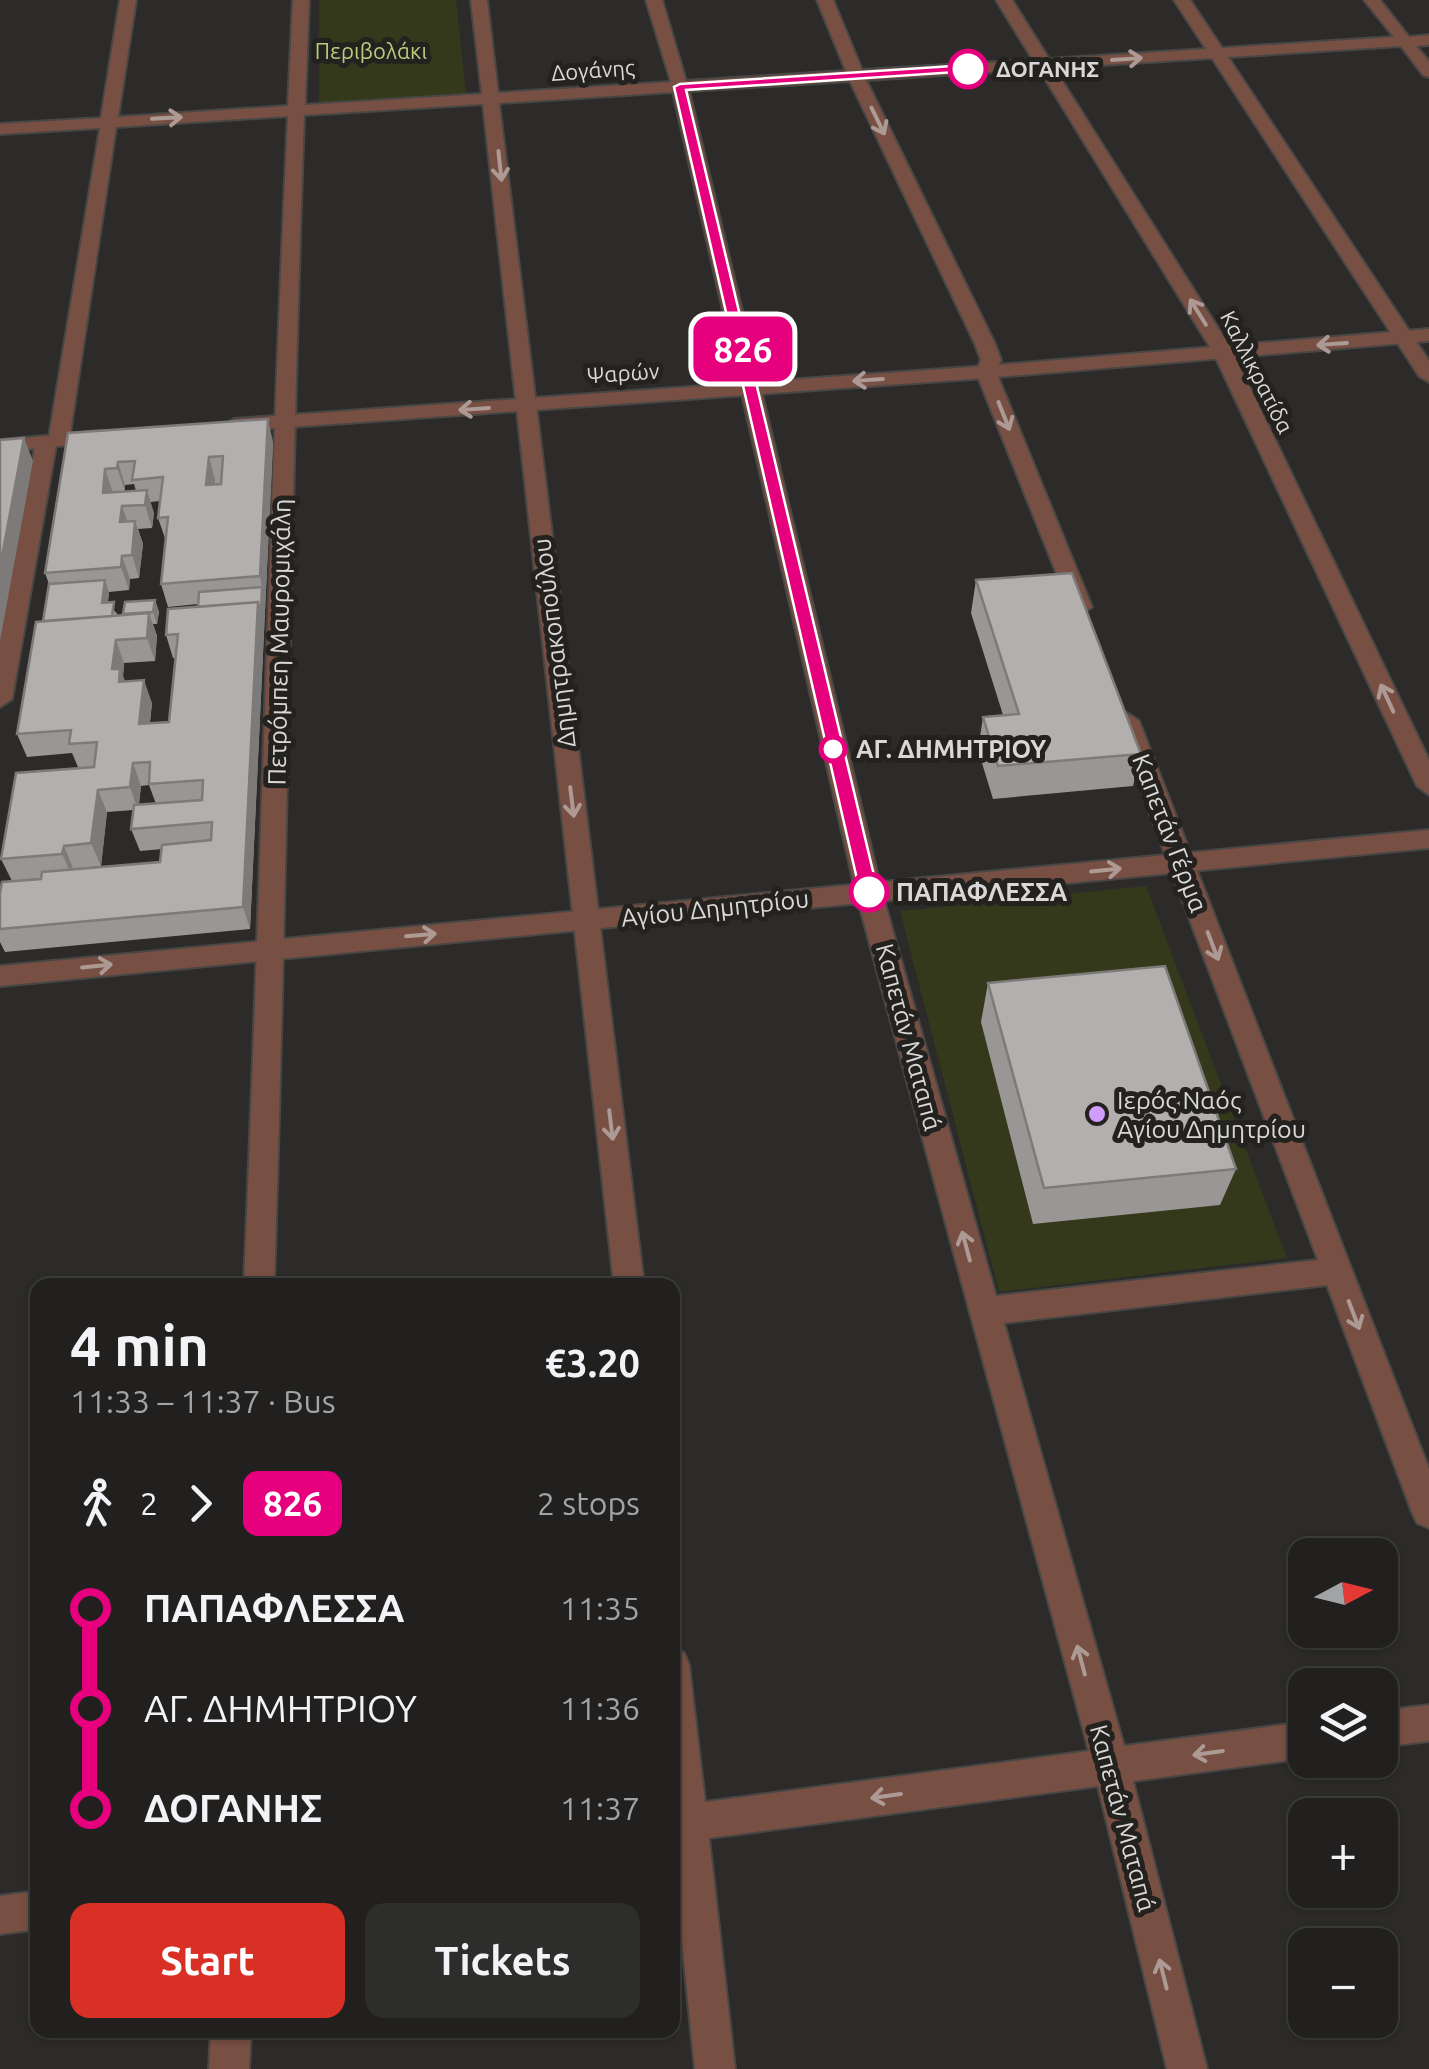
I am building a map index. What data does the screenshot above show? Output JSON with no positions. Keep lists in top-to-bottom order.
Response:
{
  "streets": {
    "street": [
      "Δογάνης",
      "Καλλικρατίδα",
      "Ψαρών",
      "Πετρόμπεη Μαυρομιχάλη",
      "Δημητρακοπούλου",
      "Καπετάν Γέρμα",
      "Αγίου Δημητρίου",
      "Καπετάν Ματαπά"
    ]
  },
  "crossings": [
    ["Δογάνης", "Καλλικρατίδα"],
    ["Δογάνης", "Πετρόμπεη Μαυρομιχάλη"],
    ["Δογάνης", "Δημητρακοπούλου"],
    ["Δογάνης", "Καπετάν Ματαπά"],
    ["Καλλικρατίδα", "Ψαρών"],
    ["Ψαρών", "Πετρόμπεη Μαυρομιχάλη"],
    ["Ψαρών", "Δημητρακοπούλου"],
    ["Ψαρών", "Καπετάν Ματαπά"],
    ["Πετρόμπεη Μαυρομιχάλη", "Αγίου Δημητρίου"],
    ["Δημητρακοπούλου", "Αγίου Δημητρίου"],
    ["Καπετάν Γέρμα", "Αγίου Δημητρίου"],
    ["Αγίου Δημητρίου", "Καπετάν Ματαπά"]
  ],
  "one_way": [
    "Ψαρών",
    "Δημητρακοπούλου",
    "Καπετάν Γέρμα",
    "Αγίου Δημητρίου",
    "Καπετάν Ματαπά"
  ],
  "parks": ["Περιβολάκι"],
  "places": [
    "ΔΟΓΑΝΗΣ",
    "ΑΓ. ΔΗΜΗΤΡΙΟΥ",
    "ΠΑΠΑΦΛΕΣΣΑ",
    "Ιερός Ναός Αγίου Δημητρίου"
  ],
  "lines": ["bus line 826"],
  "north": "right",
  "page": {
    "on_map": "826",
    "heading": ["4 min", "11:33 – 11:37 · Bus", "€3.20"],
    "legs": ["2", "826", "2 stops"],
    "map_buttons": ["+", "−"],
    "list": [
      {
        "name": "ΠΑΠΑΦΛΕΣΣΑ",
        "value": "11:35"
      },
      {
        "name": "ΑΓ. ΔΗΜΗΤΡΙΟΥ",
        "value": "11:36"
      },
      {
        "name": "ΔΟΓΑΝΗΣ",
        "value": "11:37"
      }
    ],
    "buttons": ["Start", "Tickets"]
  }
}
